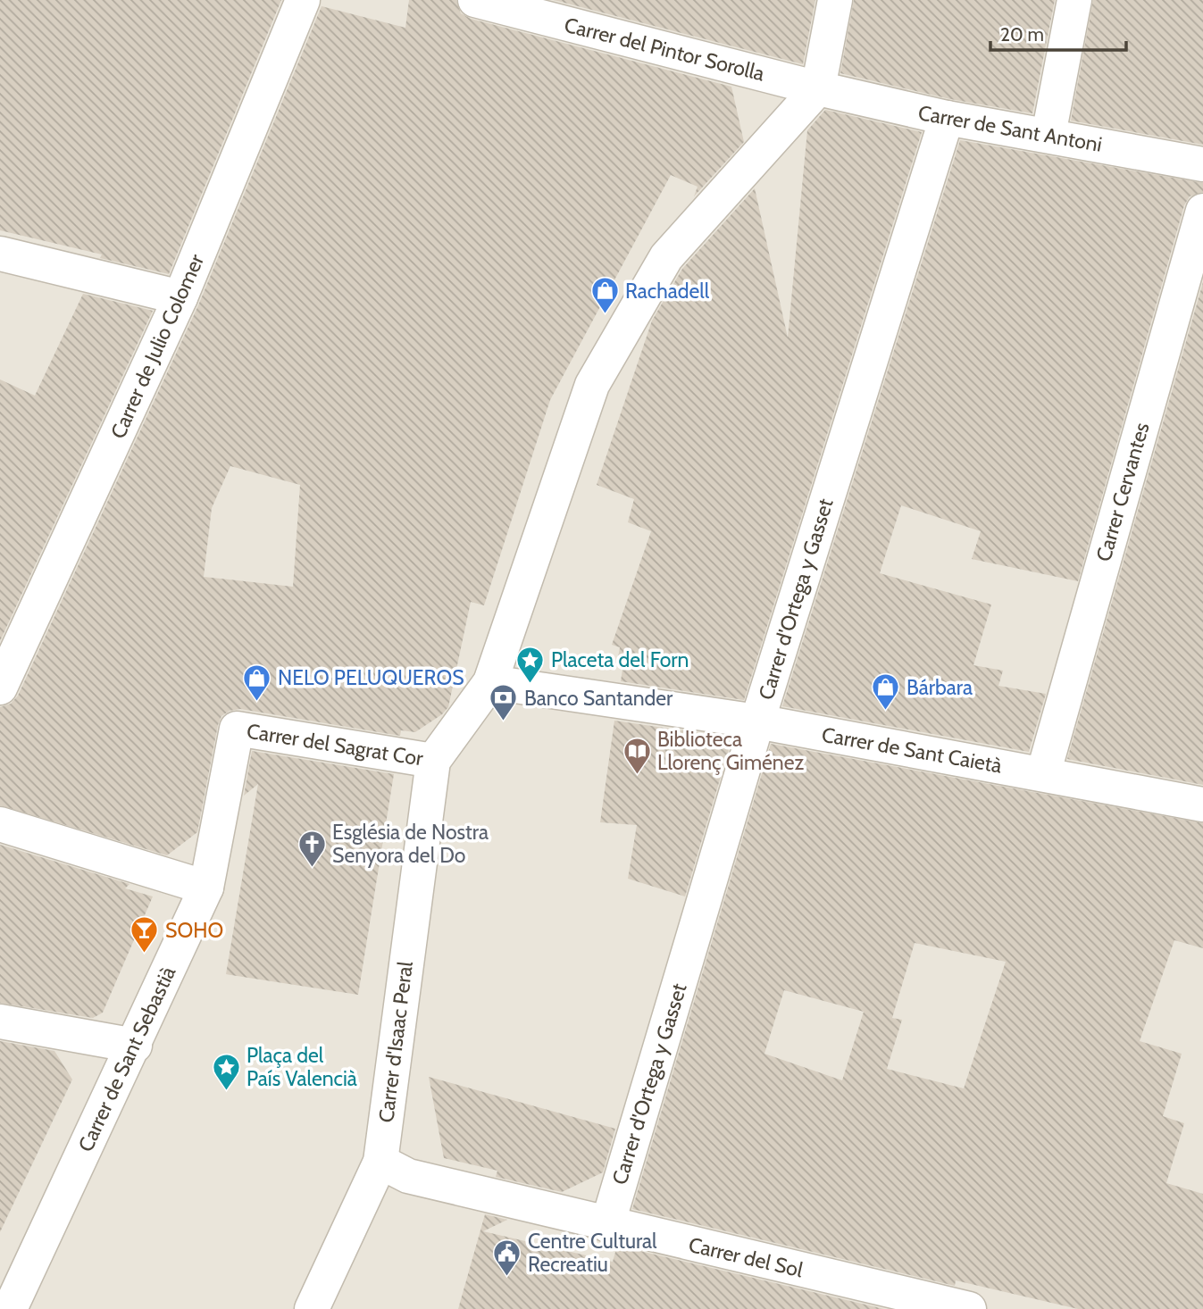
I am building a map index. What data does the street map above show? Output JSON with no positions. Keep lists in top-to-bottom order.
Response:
{
  "streets": {
    "street": [
      "Carrer del Pintor Sorolla",
      "Carrer de Sant Antoni",
      "Carrer de Julio Colomer",
      "Carrer Cervantes",
      "Carrer d'Ortega y Gasset",
      "Carrer del Sagrat Cor",
      "Carrer de Sant Caietà",
      "Carrer d'Isaac Peral",
      "Carrer de Sant Sebastià",
      "Carrer del Sol"
    ]
  },
  "crossings": [
    ["Carrer del Pintor Sorolla", "Carrer de Sant Antoni"],
    ["Carrer de Sant Antoni", "Carrer d'Ortega y Gasset"],
    ["Carrer Cervantes", "Carrer de Sant Caietà"],
    ["Carrer d'Ortega y Gasset", "Carrer de Sant Caietà"],
    ["Carrer d'Ortega y Gasset", "Carrer del Sol"],
    ["Carrer del Sagrat Cor", "Carrer d'Isaac Peral"],
    ["Carrer del Sagrat Cor", "Carrer de Sant Sebastià"],
    ["Carrer d'Isaac Peral", "Carrer del Sol"]
  ],
  "places": {
    "shop": ["Rachadell", "NELO PELUQUEROS", "Bárbara"],
    "place": ["Placeta del Forn", "Plaça del País Valencià"],
    "bank": ["Banco Santander"],
    "library": ["Biblioteca Llorenç Giménez"],
    "church": ["Església de Nostra Senyora del Do"],
    "bar": ["SOHO"],
    "public building": ["Centre Cultural Recreatiu"]
  },
  "scale_bar": "20 m"
}
